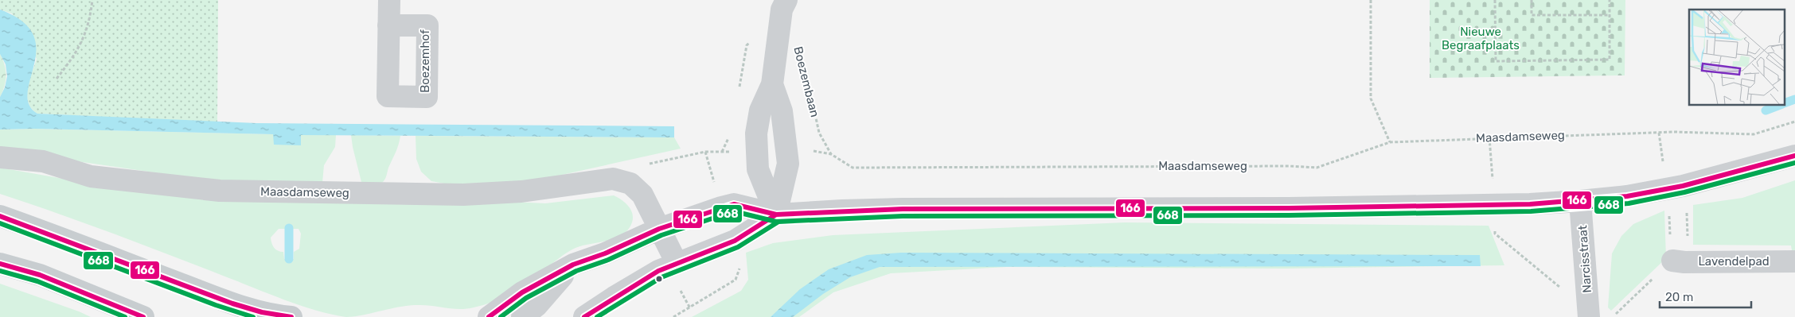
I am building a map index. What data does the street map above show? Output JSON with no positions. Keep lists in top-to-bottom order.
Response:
{
  "streets": {
    "street": [
      "Boezembaan",
      "Maasdamseweg",
      "Narcisstraat",
      "Lavendelpad"
    ]
  },
  "crossings": [
    ["Boezembaan", "Maasdamseweg"]
  ],
  "parks": ["Nieuwe Begraafplaats"],
  "lines": ["transit line 166", "transit line 668"],
  "scale_bar": "20 m"
}
